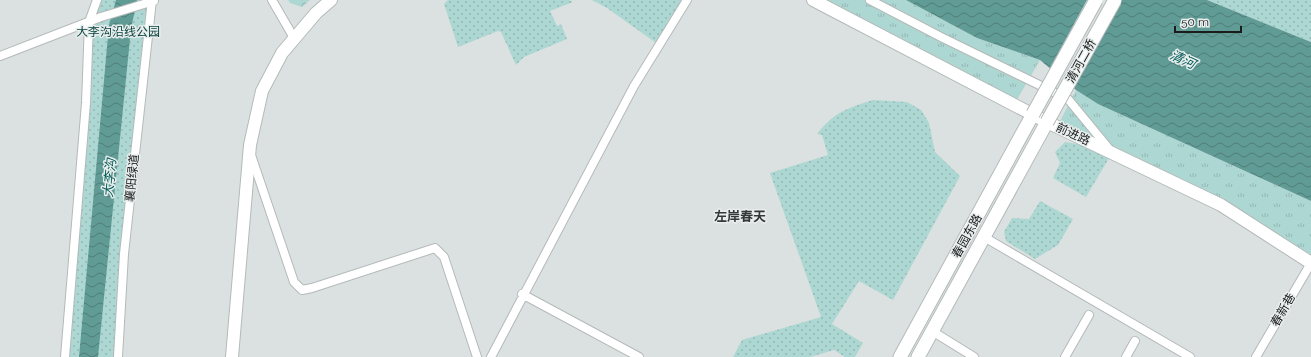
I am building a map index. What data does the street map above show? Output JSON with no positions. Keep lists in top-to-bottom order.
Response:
{
  "streets": {
    "main road": ["清河二桥", "春园东路"],
    "street": ["前进路", "襄阳绿道", "春新巷"]
  },
  "crossings": [
    ["清河二桥", "前进路"],
    ["清河二桥", "春园东路"],
    ["前进路", "春园东路"],
    ["前进路", "春新巷"]
  ],
  "districts": ["左岸春天"],
  "water": ["清河", "大李沟"],
  "parks": ["大李沟沿线公园"],
  "scale_bar": "50 m"
}
